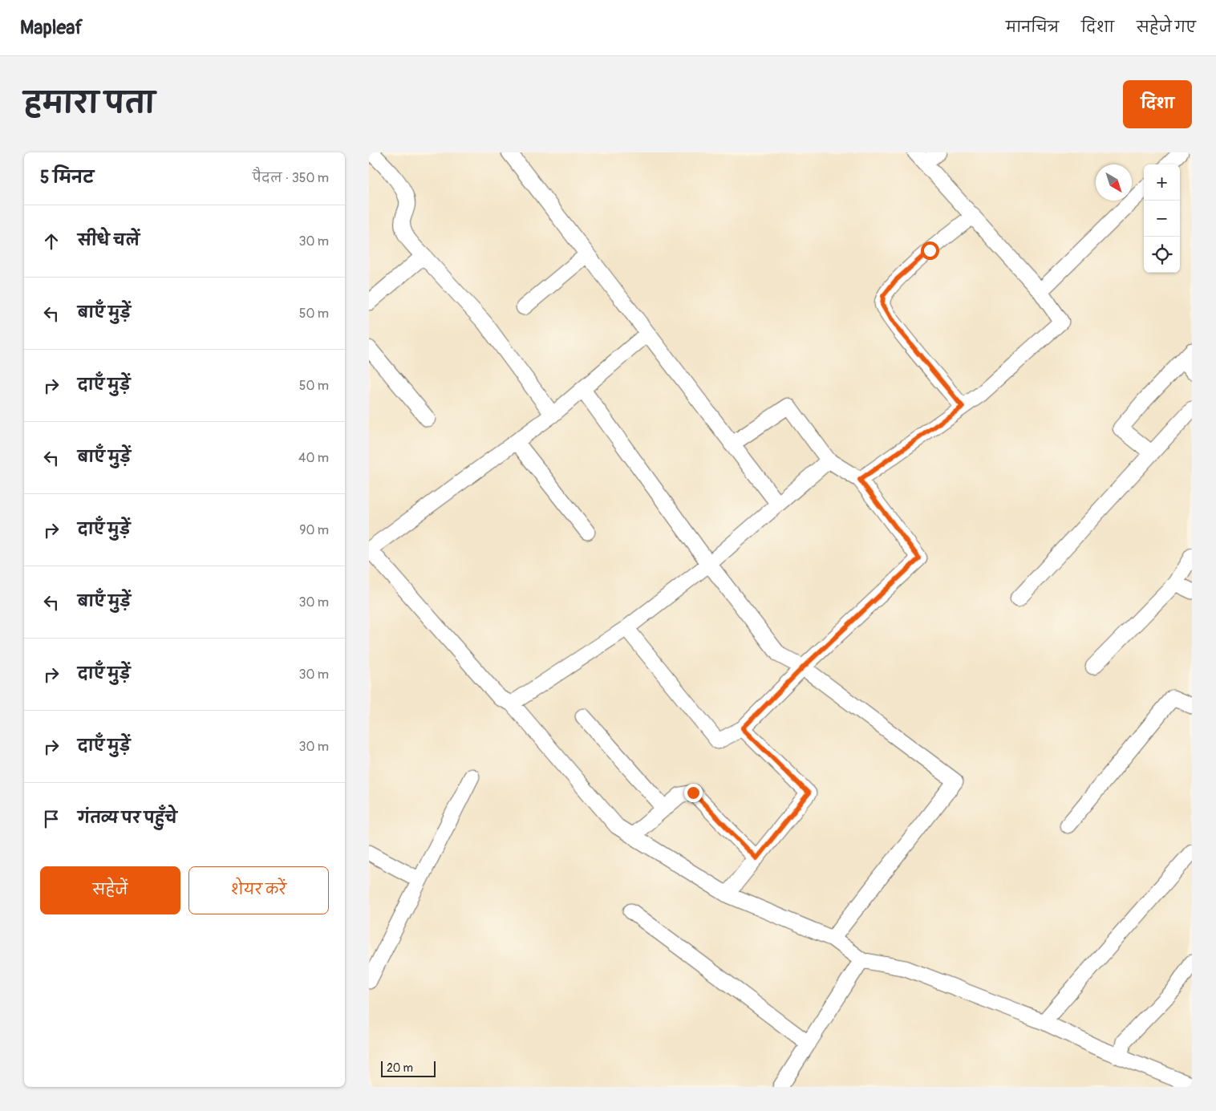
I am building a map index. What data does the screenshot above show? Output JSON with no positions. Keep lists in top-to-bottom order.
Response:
{
  "scale_bar": "20 m",
  "north": "bottom right",
  "page": {
    "header": "Mapleaf",
    "nav": ["मानचित्र", "दिशा", "सहेजे गए"],
    "title": "हमारा पता",
    "buttons": [
      "दिशा",
      ["सहेजें", "शेयर करें"]
    ],
    "heading": ["5 मिनट", "पैदल · 350 m"],
    "map_buttons": ["+", "−"],
    "list": [
      ["सीधे चलें", "30 m"],
      ["बाएँ मुड़ें", "50 m"],
      ["दाएँ मुड़ें", "50 m"],
      ["बाएँ मुड़ें", "40 m"],
      ["दाएँ मुड़ें", "90 m"],
      ["बाएँ मुड़ें", "30 m"],
      ["दाएँ मुड़ें", "30 m"],
      ["दाएँ मुड़ें", "30 m"],
      "गंतव्य पर पहुँचे"
    ],
    "scale": "20 m"
  }
}
